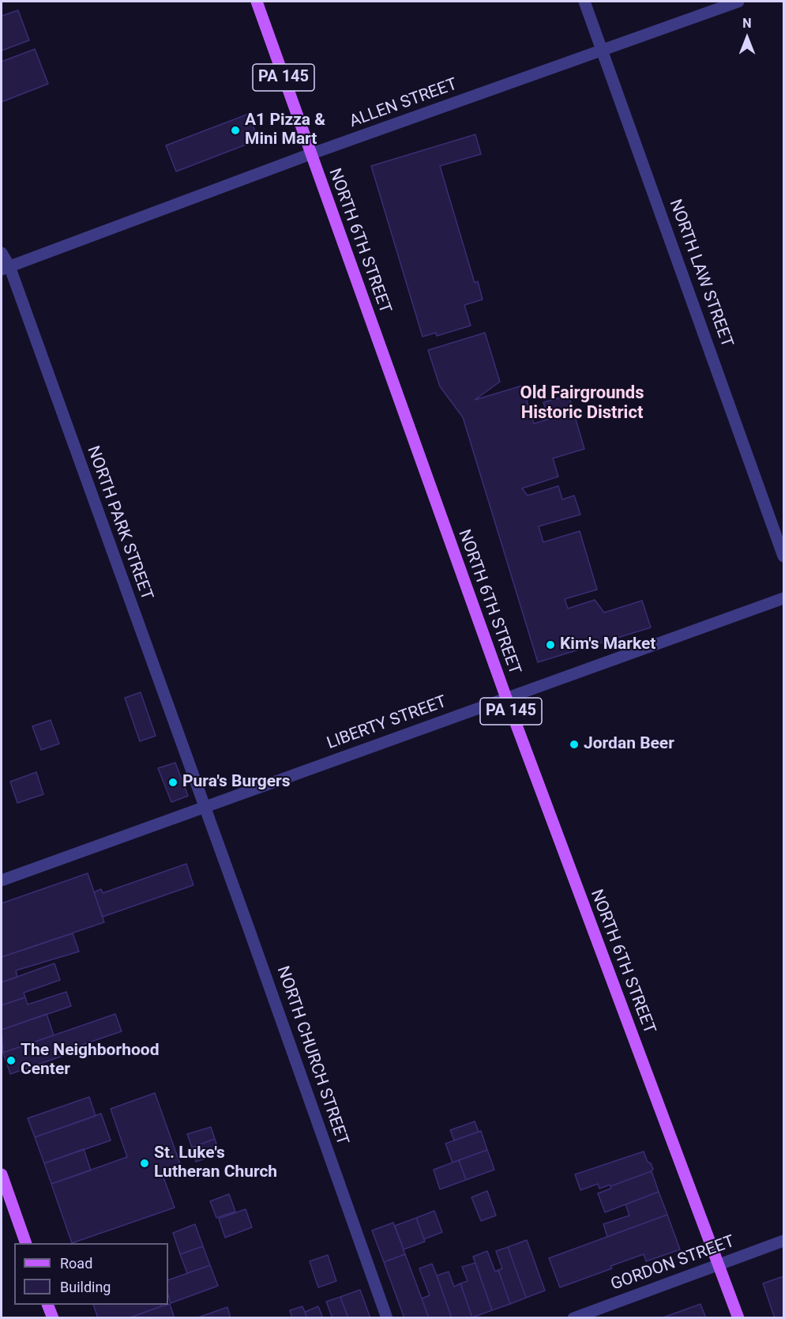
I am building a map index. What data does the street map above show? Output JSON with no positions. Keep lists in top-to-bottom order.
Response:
{
  "streets": {
    "main road": ["PA 145", "NORTH 6TH STREET"],
    "street": [
      "ALLEN STREET",
      "NORTH LAW STREET",
      "NORTH PARK STREET",
      "LIBERTY STREET",
      "NORTH CHURCH STREET",
      "GORDON STREET"
    ]
  },
  "crossings": [
    ["ALLEN STREET", "NORTH 6TH STREET"],
    ["ALLEN STREET", "NORTH LAW STREET"],
    ["ALLEN STREET", "NORTH PARK STREET"],
    ["NORTH 6TH STREET", "LIBERTY STREET"],
    ["NORTH 6TH STREET", "GORDON STREET"],
    ["NORTH PARK STREET", "LIBERTY STREET"],
    ["NORTH PARK STREET", "NORTH CHURCH STREET"],
    ["LIBERTY STREET", "NORTH CHURCH STREET"]
  ],
  "districts": ["Old Fairgrounds Historic District"],
  "places": [
    "A1 Pizza & Mini Mart",
    "Kim's Market",
    "Jordan Beer",
    "Pura's Burgers",
    "The Neighborhood Center",
    "St. Luke's Lutheran Church"
  ],
  "legend": ["Road", "Building"],
  "north": "top"
}
